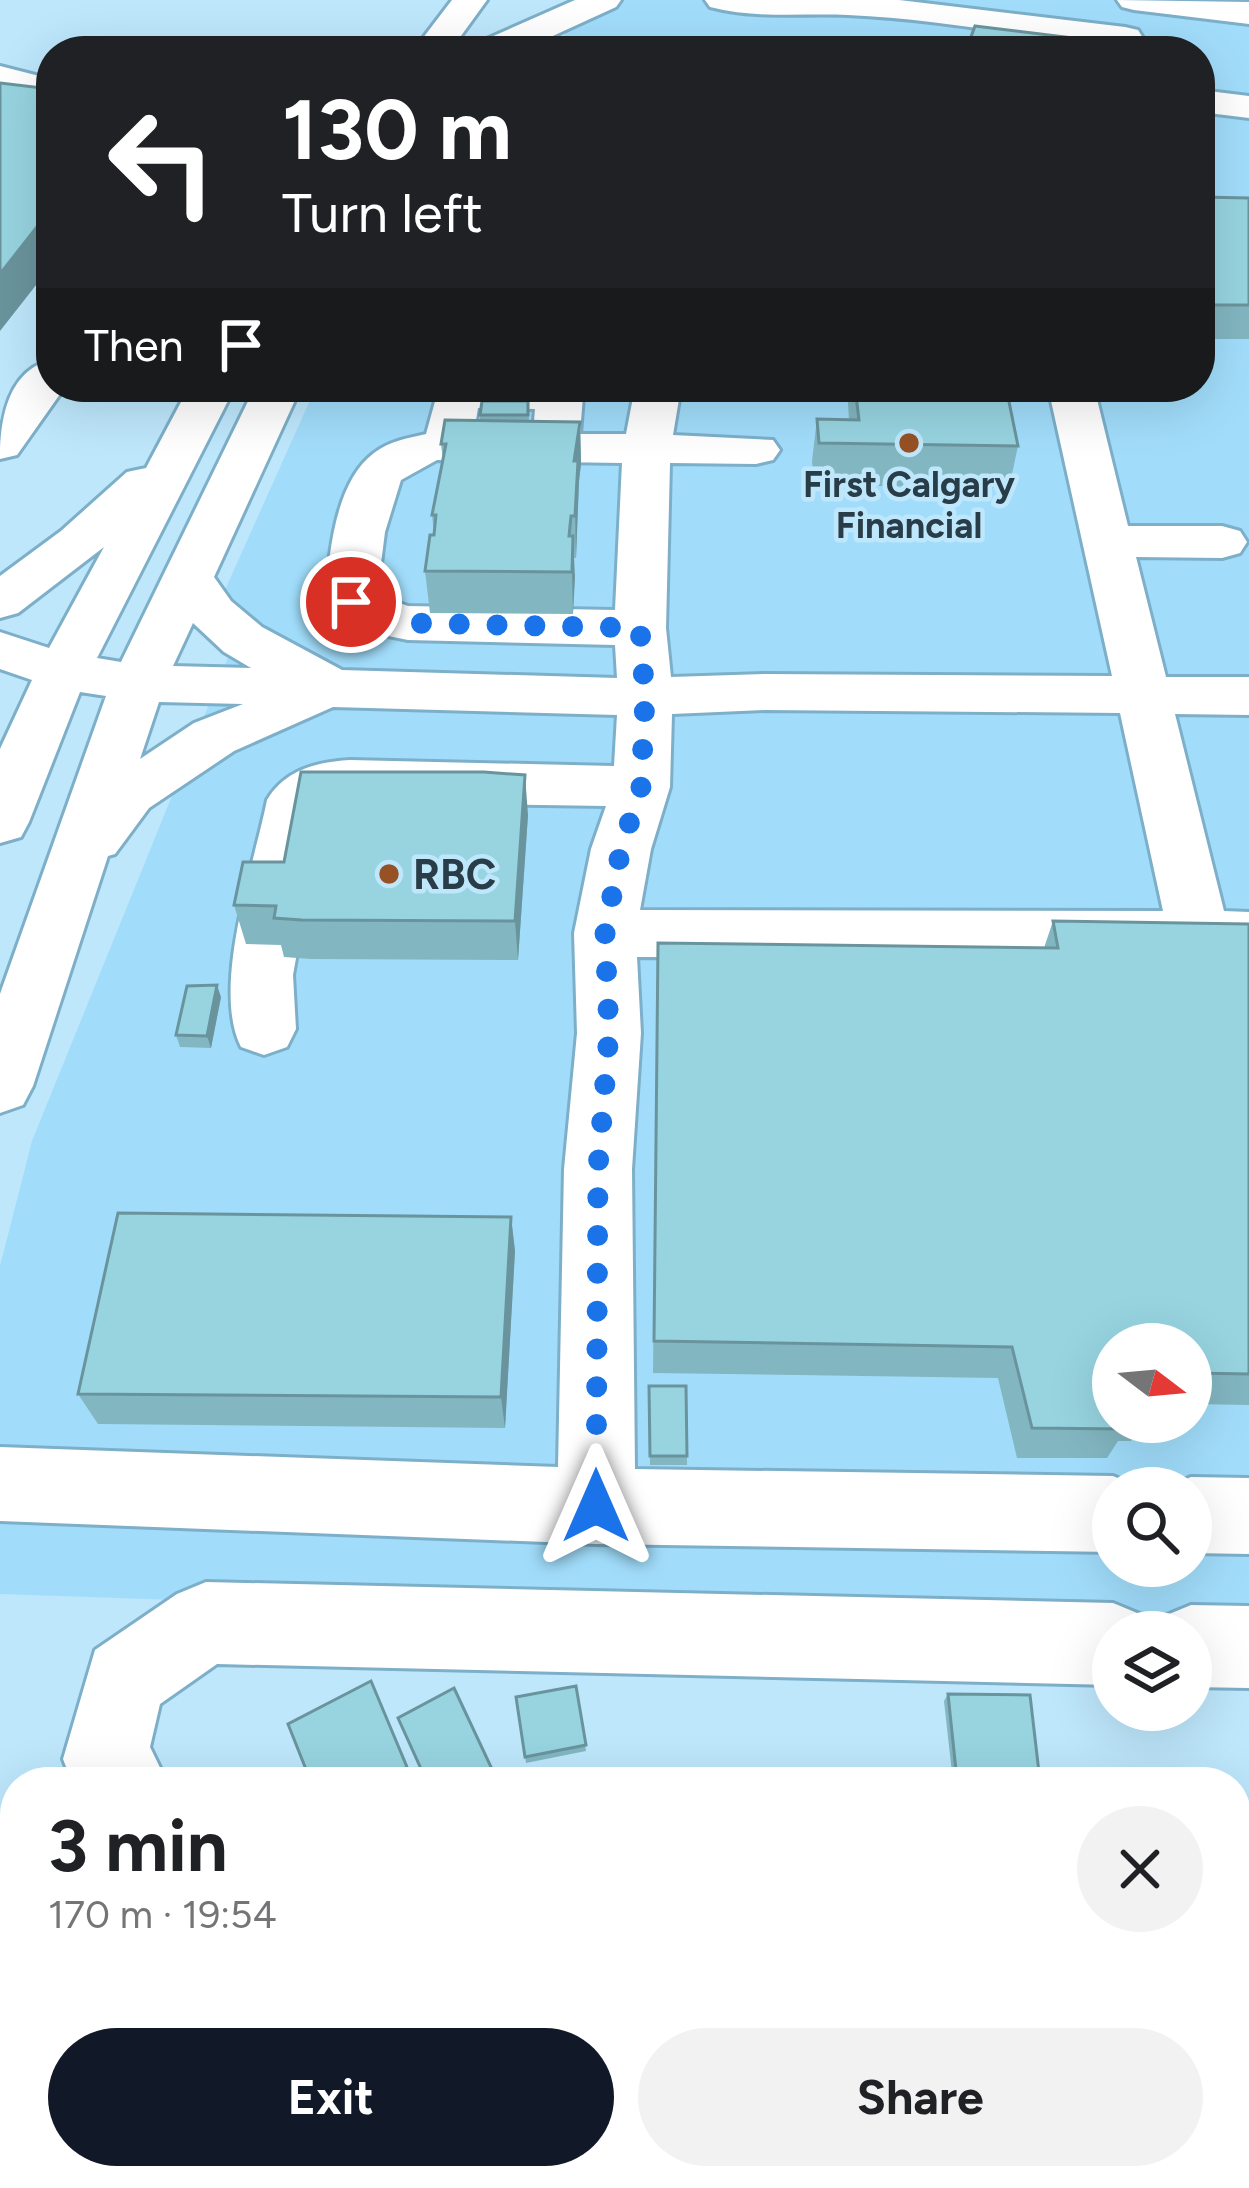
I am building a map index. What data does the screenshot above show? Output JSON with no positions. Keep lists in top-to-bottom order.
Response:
{
  "places": ["First Calgary Financial", "RBC"],
  "north": "right",
  "page": {
    "turn": ["130 m", "Turn left"],
    "then": "Then",
    "heading": ["3 min", "170 m · 19:54"],
    "buttons": ["Exit", "Share"]
  }
}
